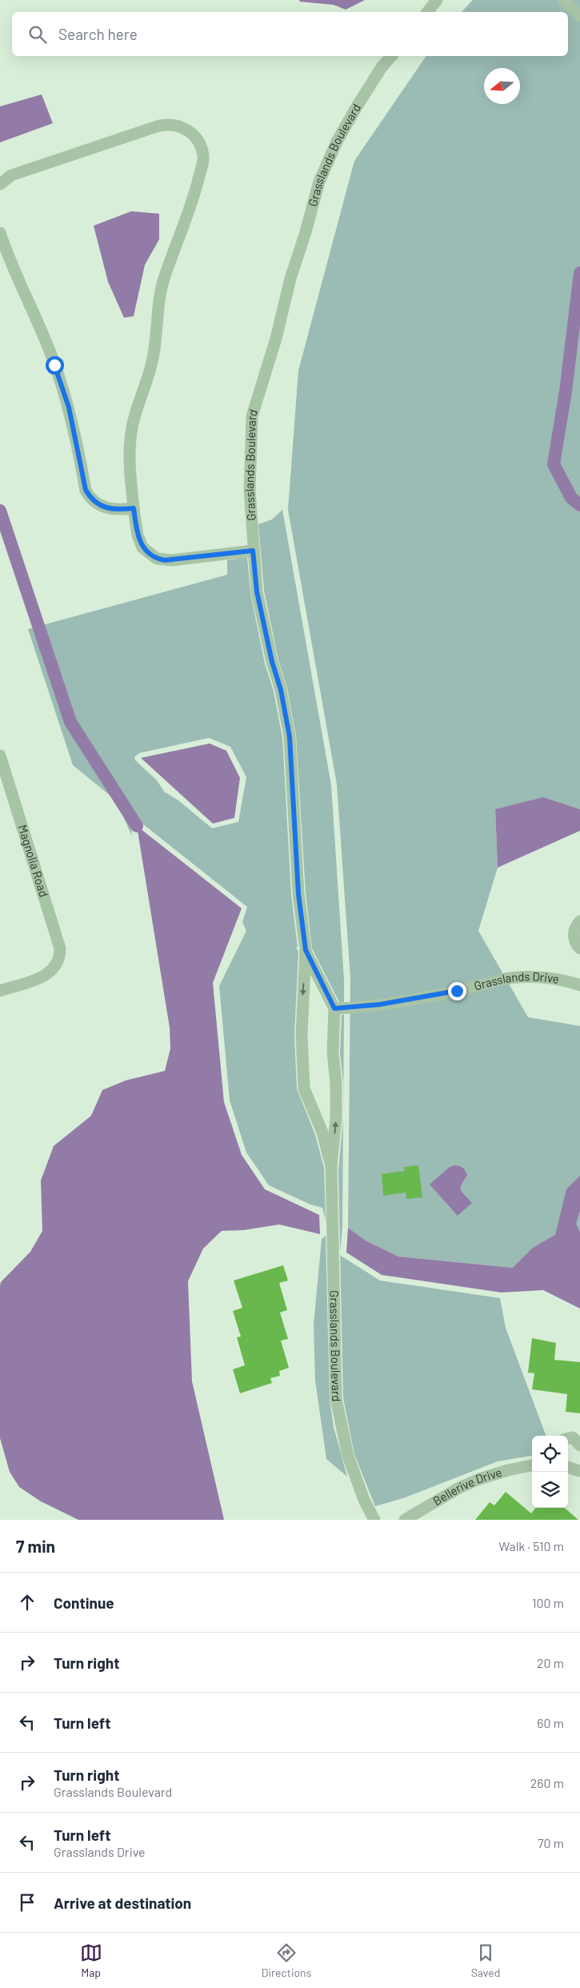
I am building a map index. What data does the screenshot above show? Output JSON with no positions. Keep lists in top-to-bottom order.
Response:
{
  "streets": {
    "street": [
      "Grasslands Boulevard",
      "Magnolia Road",
      "Grasslands Drive",
      "Bellerive Drive"
    ]
  },
  "crossings": [
    ["Grasslands Boulevard", "Grasslands Drive"]
  ],
  "north": "left",
  "page": {
    "search": "Search here",
    "heading": ["7 min", "Walk · 510 m"],
    "list": [
      ["Continue", "100 m"],
      ["Turn right", "20 m"],
      ["Turn left", "60 m"],
      ["Turn right", "Grasslands Boulevard", "260 m"],
      ["Turn left", "Grasslands Drive", "70 m"],
      "Arrive at destination"
    ],
    "nav": ["Map", "Directions", "Saved"]
  }
}
